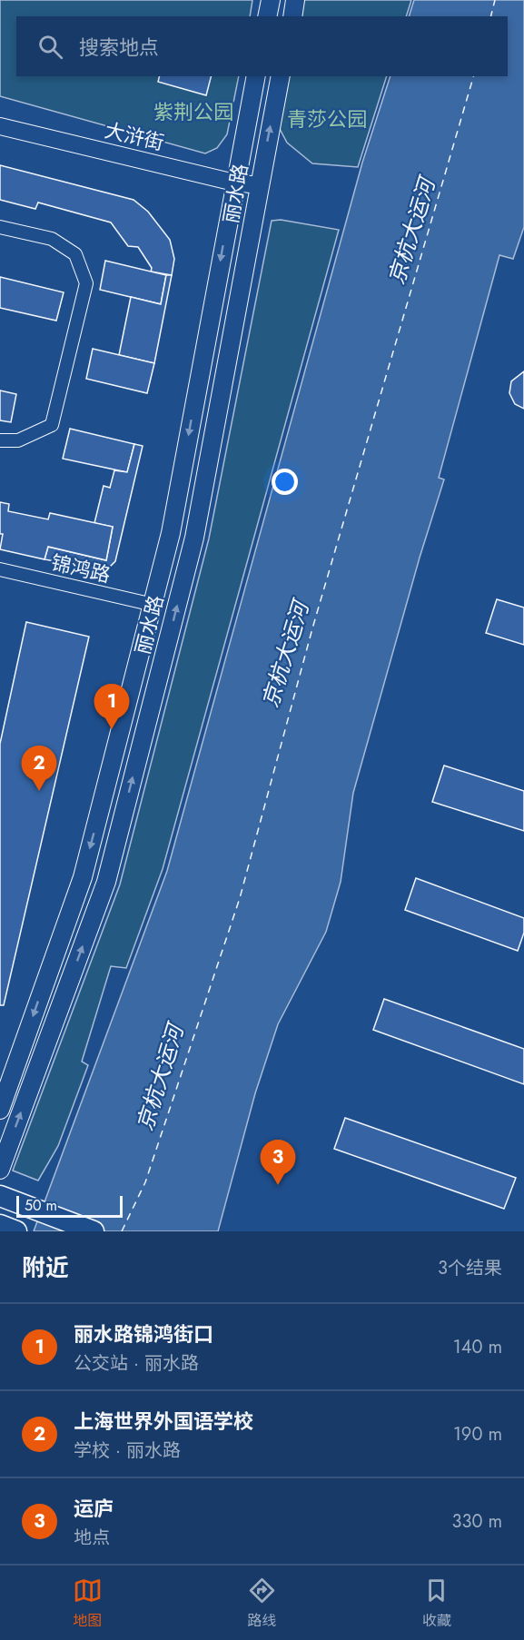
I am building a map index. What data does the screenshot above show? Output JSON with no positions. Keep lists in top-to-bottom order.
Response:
{
  "streets": {
    "main road": ["丽水路"],
    "street": ["大浒街", "锦鸿路"]
  },
  "crossings": [
    ["大浒街", "丽水路"],
    ["丽水路", "锦鸿路"]
  ],
  "water": ["京杭大运河"],
  "parks": ["紫荆公园", "青莎公园"],
  "scale_bar": "50 m",
  "page": {
    "search": "搜索地点",
    "pins": ["1", "2", "3"],
    "scale": "50 m",
    "heading": ["附近", "3个结果"],
    "list": [
      {
        "mark": "1",
        "name": "丽水路锦鸿街口",
        "note": "公交站 · 丽水路",
        "value": "140 m"
      },
      {
        "mark": "2",
        "name": "上海世界外国语学校",
        "note": "学校 · 丽水路",
        "value": "190 m"
      },
      {
        "mark": "3",
        "name": "运庐",
        "note": "地点",
        "value": "330 m"
      }
    ],
    "nav": ["地图", "路线", "收藏"]
  }
}
